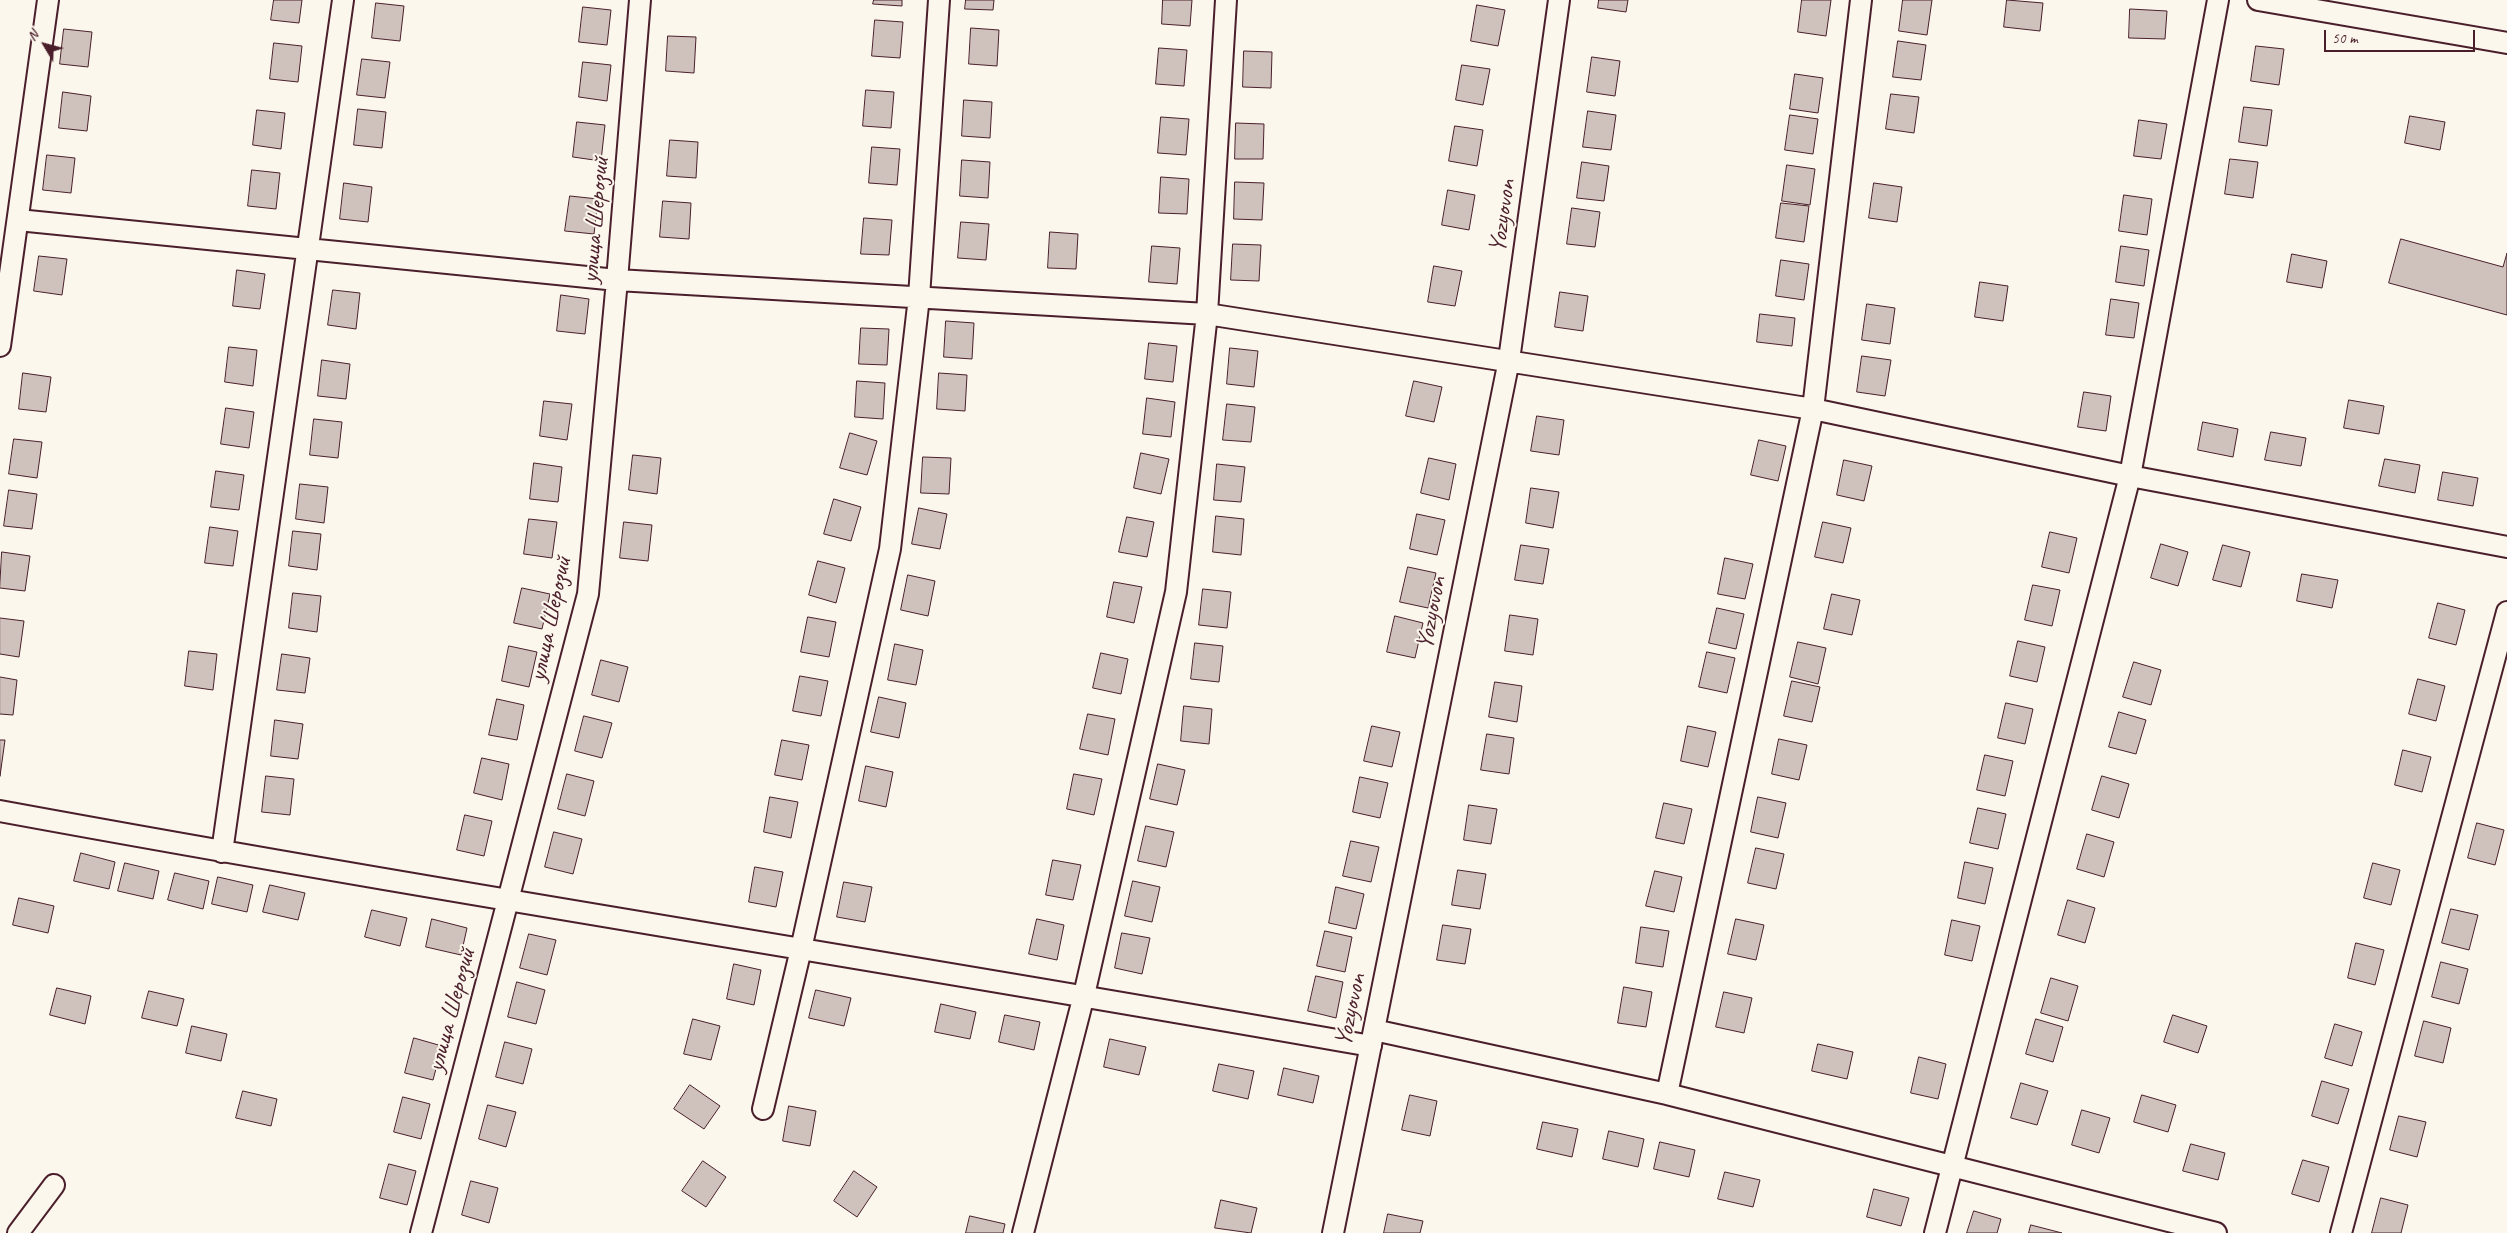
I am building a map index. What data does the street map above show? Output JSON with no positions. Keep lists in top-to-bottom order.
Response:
{
  "streets": {
    "street": ["Yozyovon", "улица Шерозий"]
  },
  "scale_bar": "50 m",
  "north": "top left"
}
